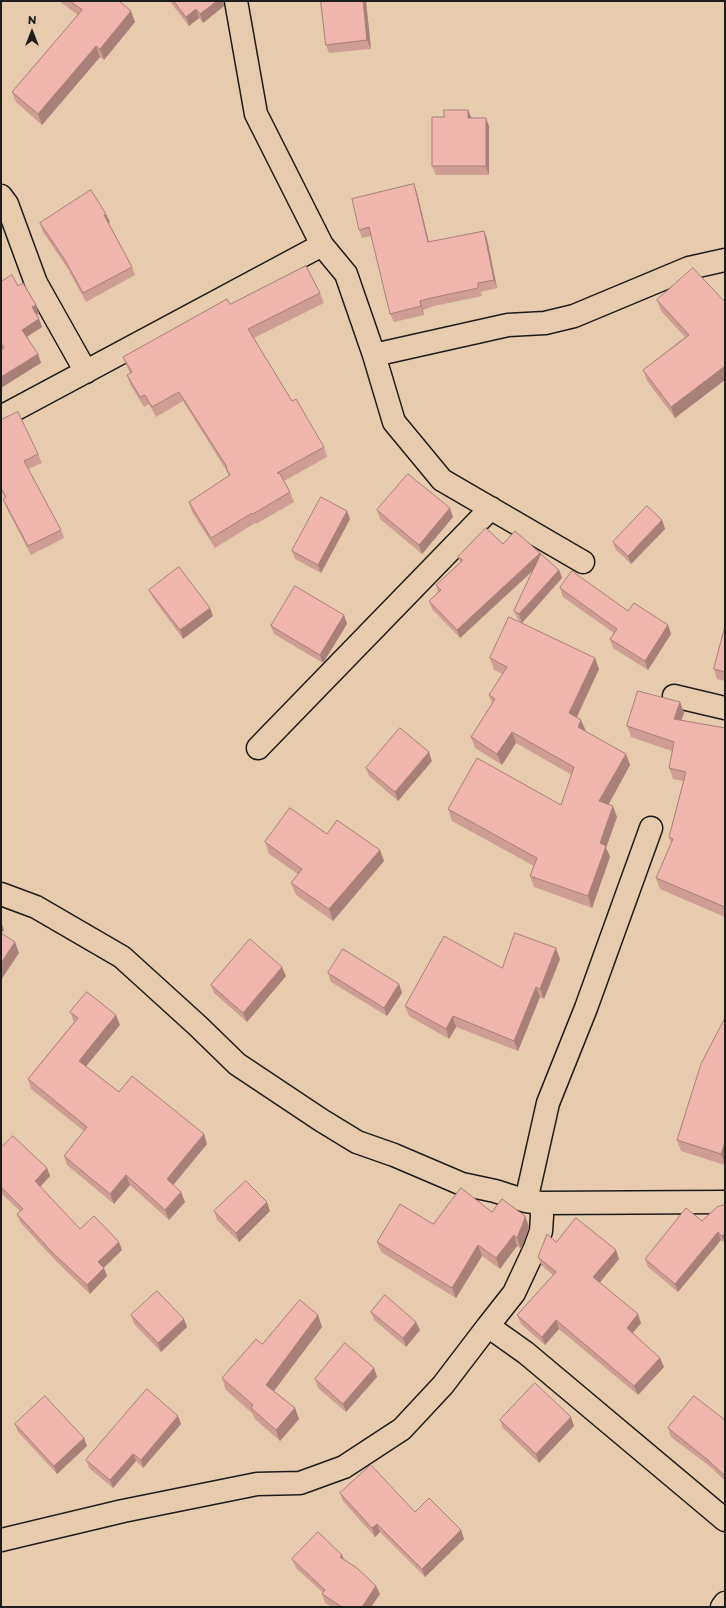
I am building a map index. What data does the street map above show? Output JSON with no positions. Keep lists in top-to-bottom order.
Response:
{
  "north": "top"
}
